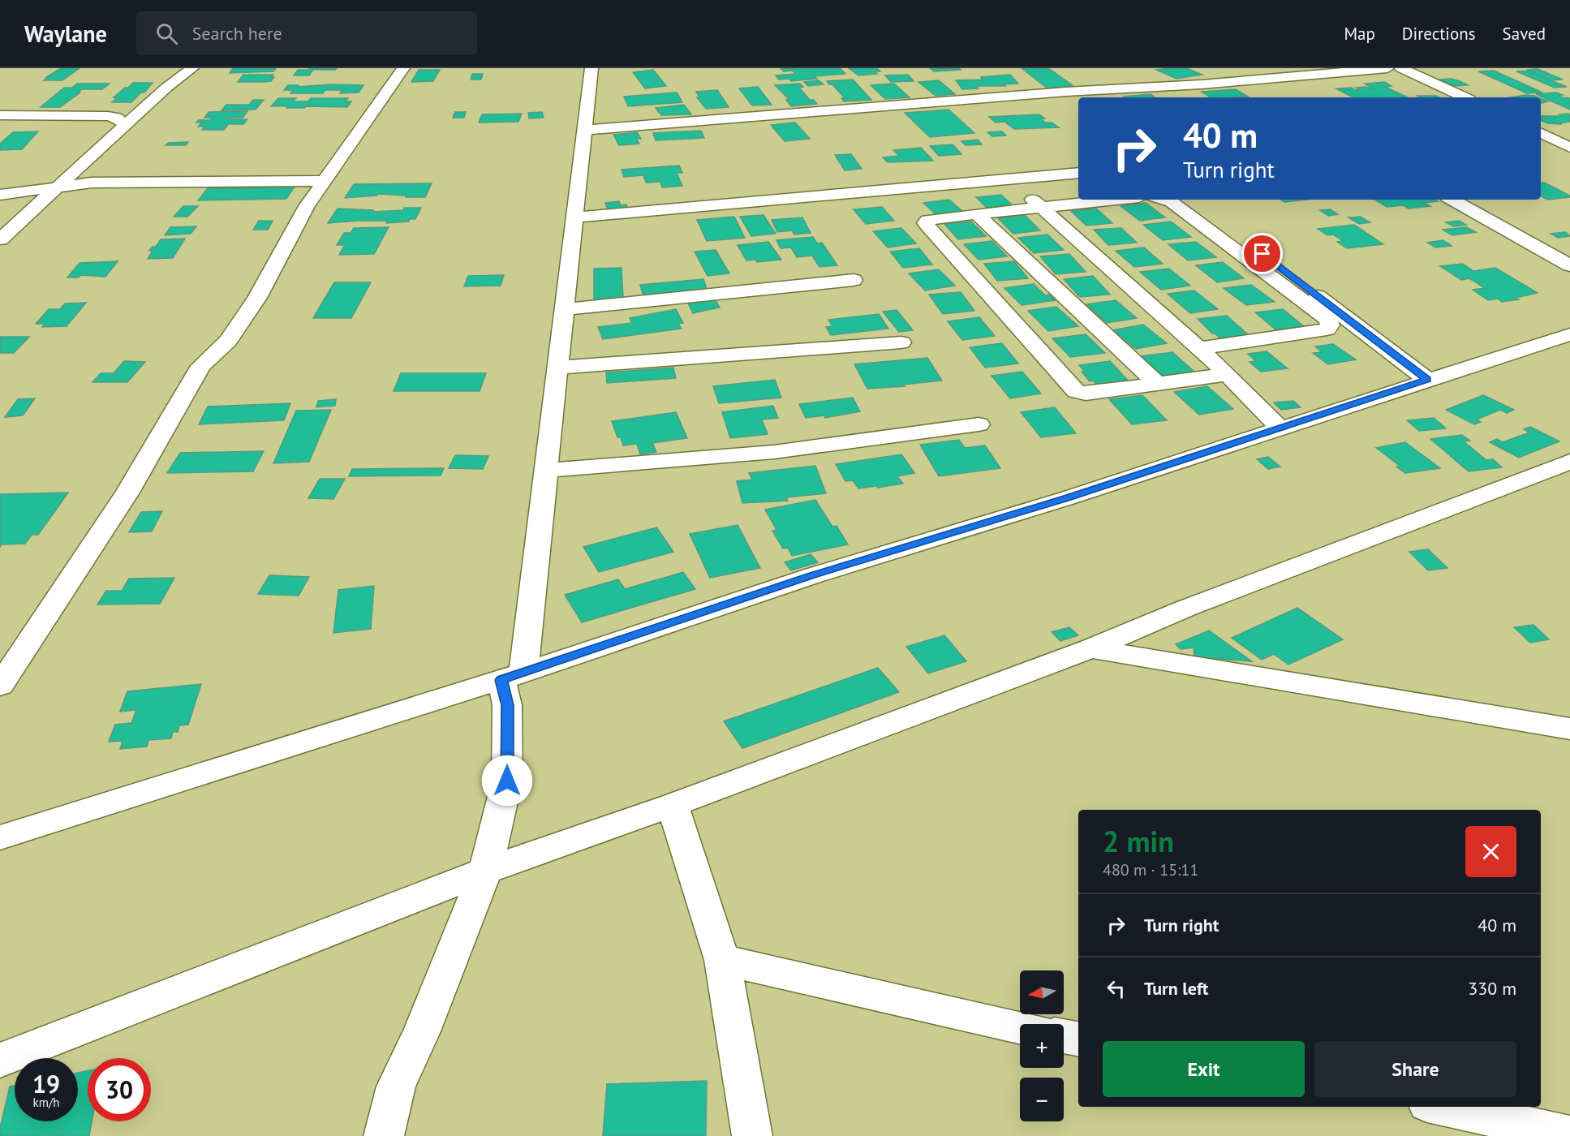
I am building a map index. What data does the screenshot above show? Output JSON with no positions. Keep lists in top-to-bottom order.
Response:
{
  "north": "left",
  "page": {
    "header": "Waylane",
    "search": "Search here",
    "nav": ["Map", "Directions", "Saved"],
    "turn": ["40 m", "Turn right"],
    "heading": ["2 min", "480 m · 15:11"],
    "list": [
      {
        "name": "Turn right",
        "value": "40 m"
      },
      {
        "name": "Turn left",
        "value": "330 m"
      }
    ],
    "map_buttons": ["+", "−"],
    "buttons": ["Exit", "Share"],
    "speed": "19 km/h",
    "limit": "30"
  }
}
